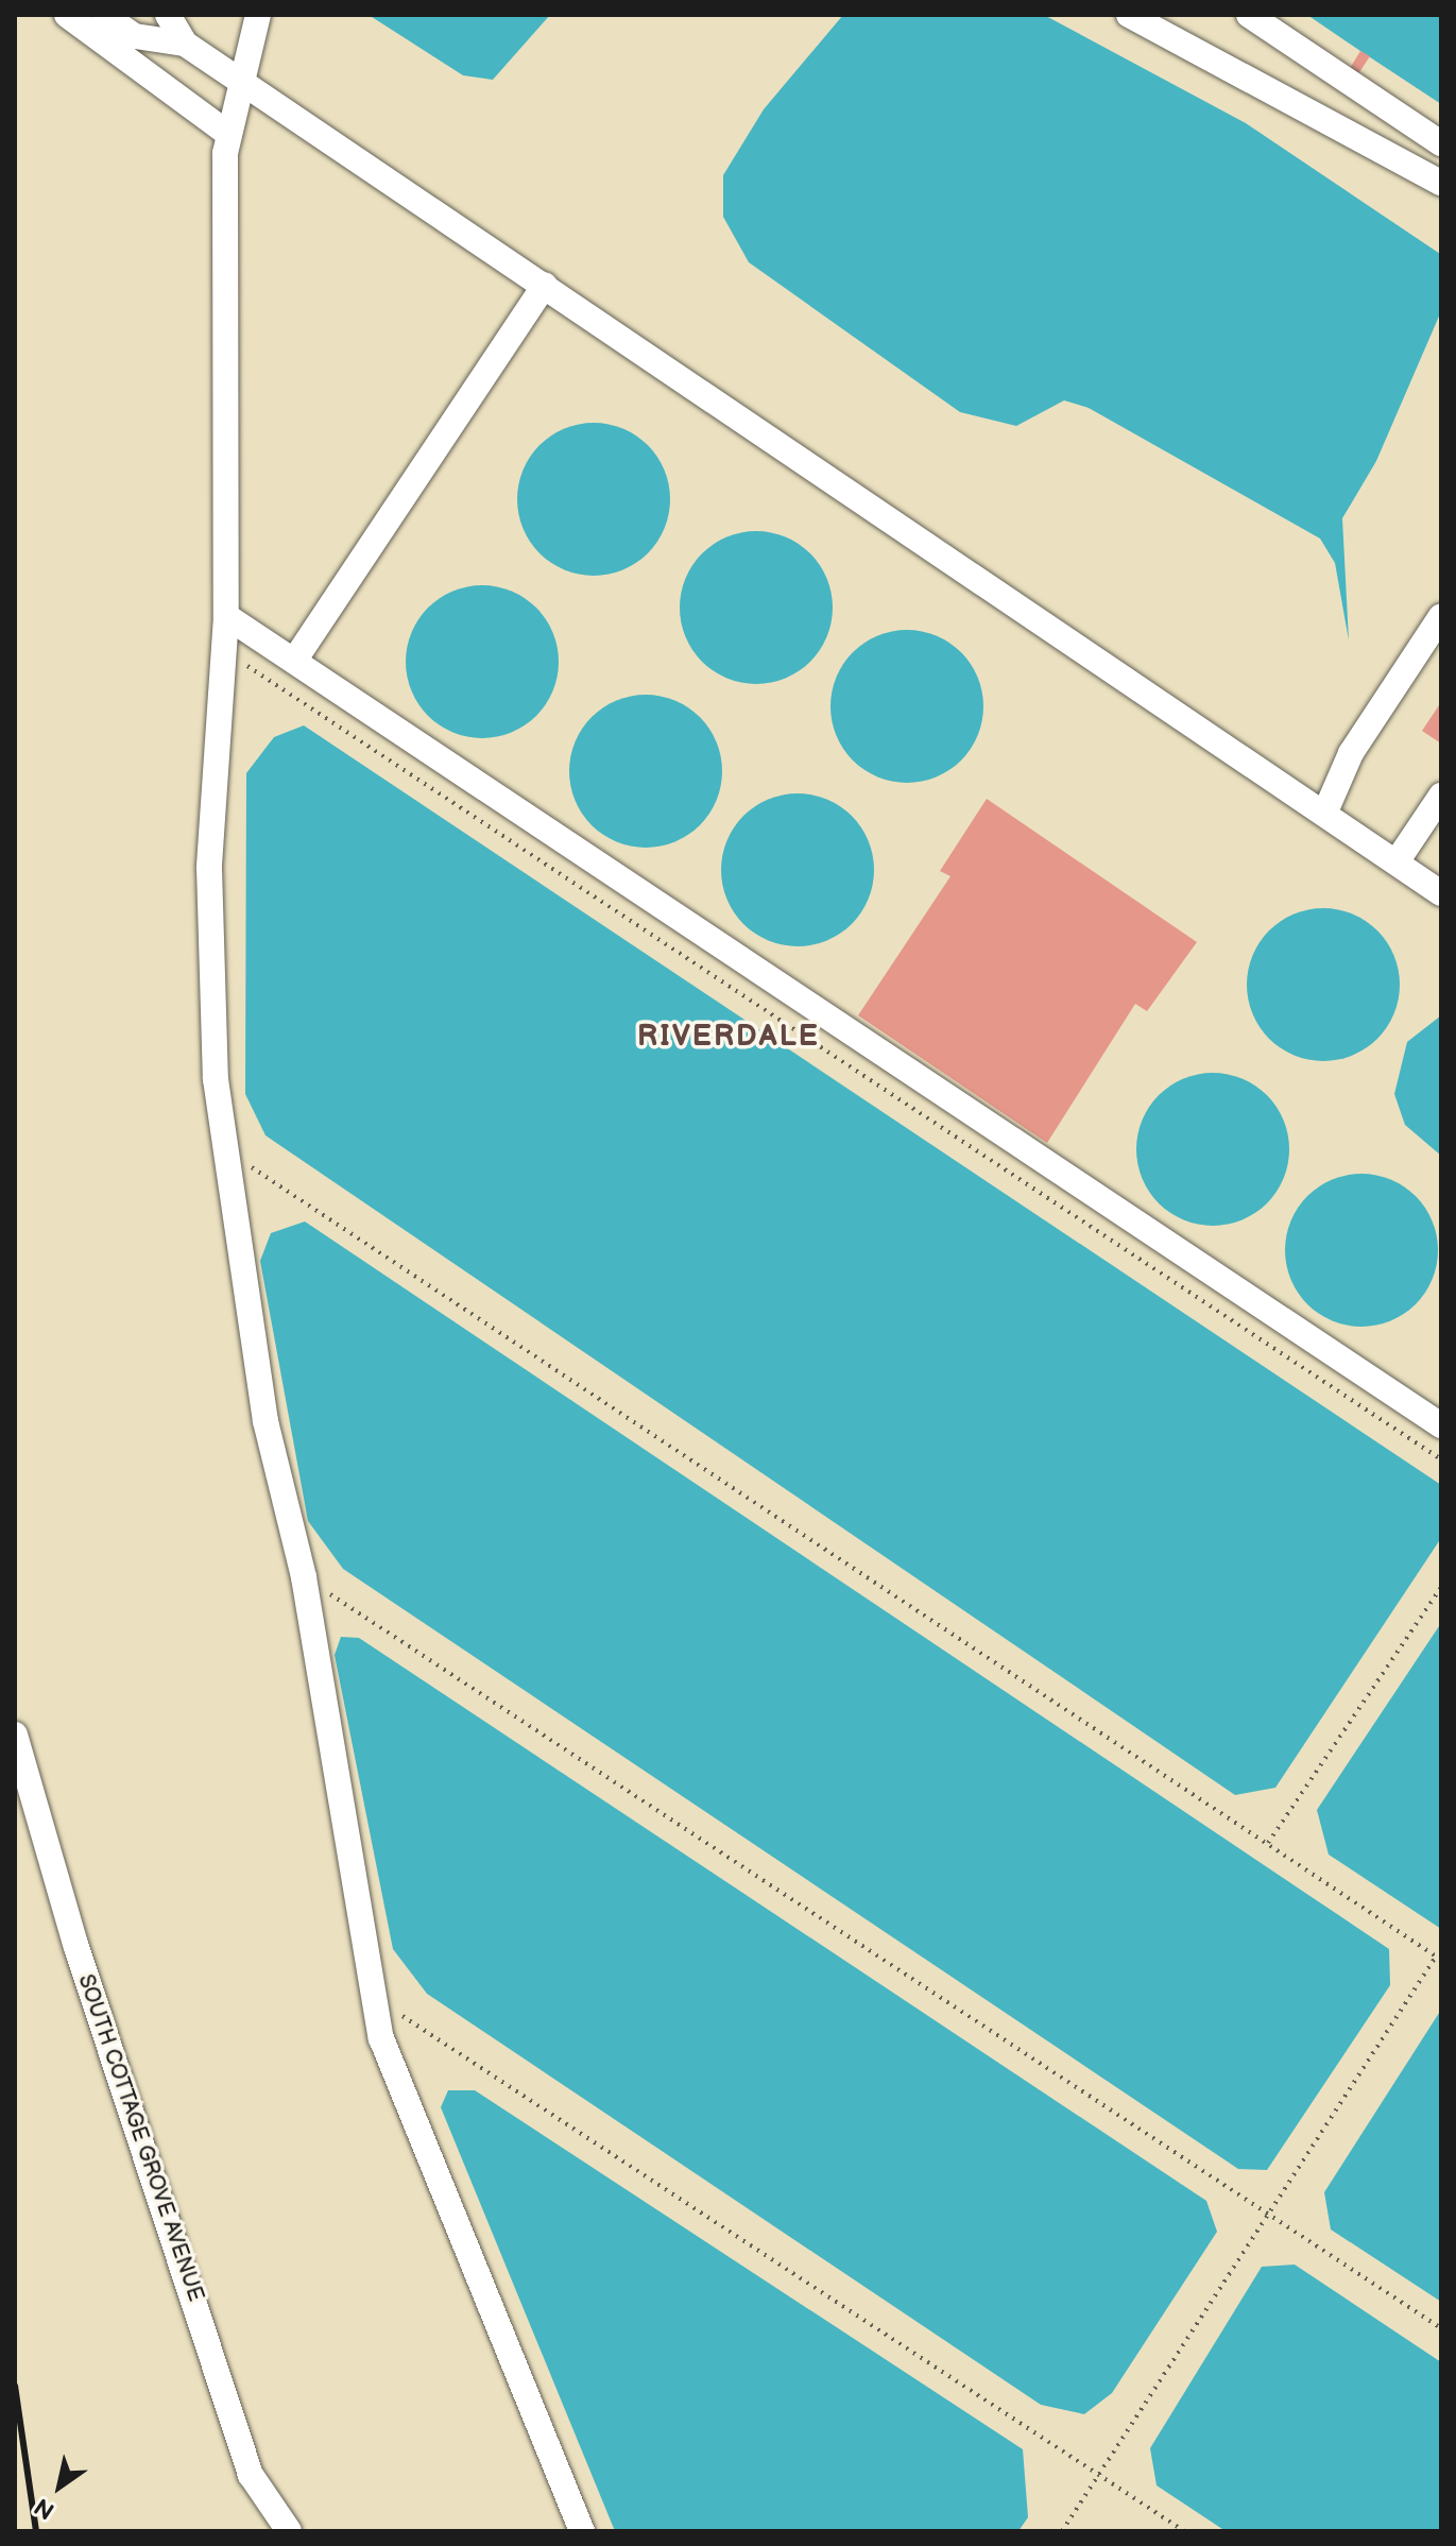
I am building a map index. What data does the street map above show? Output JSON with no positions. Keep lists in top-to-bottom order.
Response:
{
  "streets": {
    "street": ["SOUTH COTTAGE GROVE AVENUE"]
  },
  "districts": ["RIVERDALE"],
  "north": "bottom left"
}
